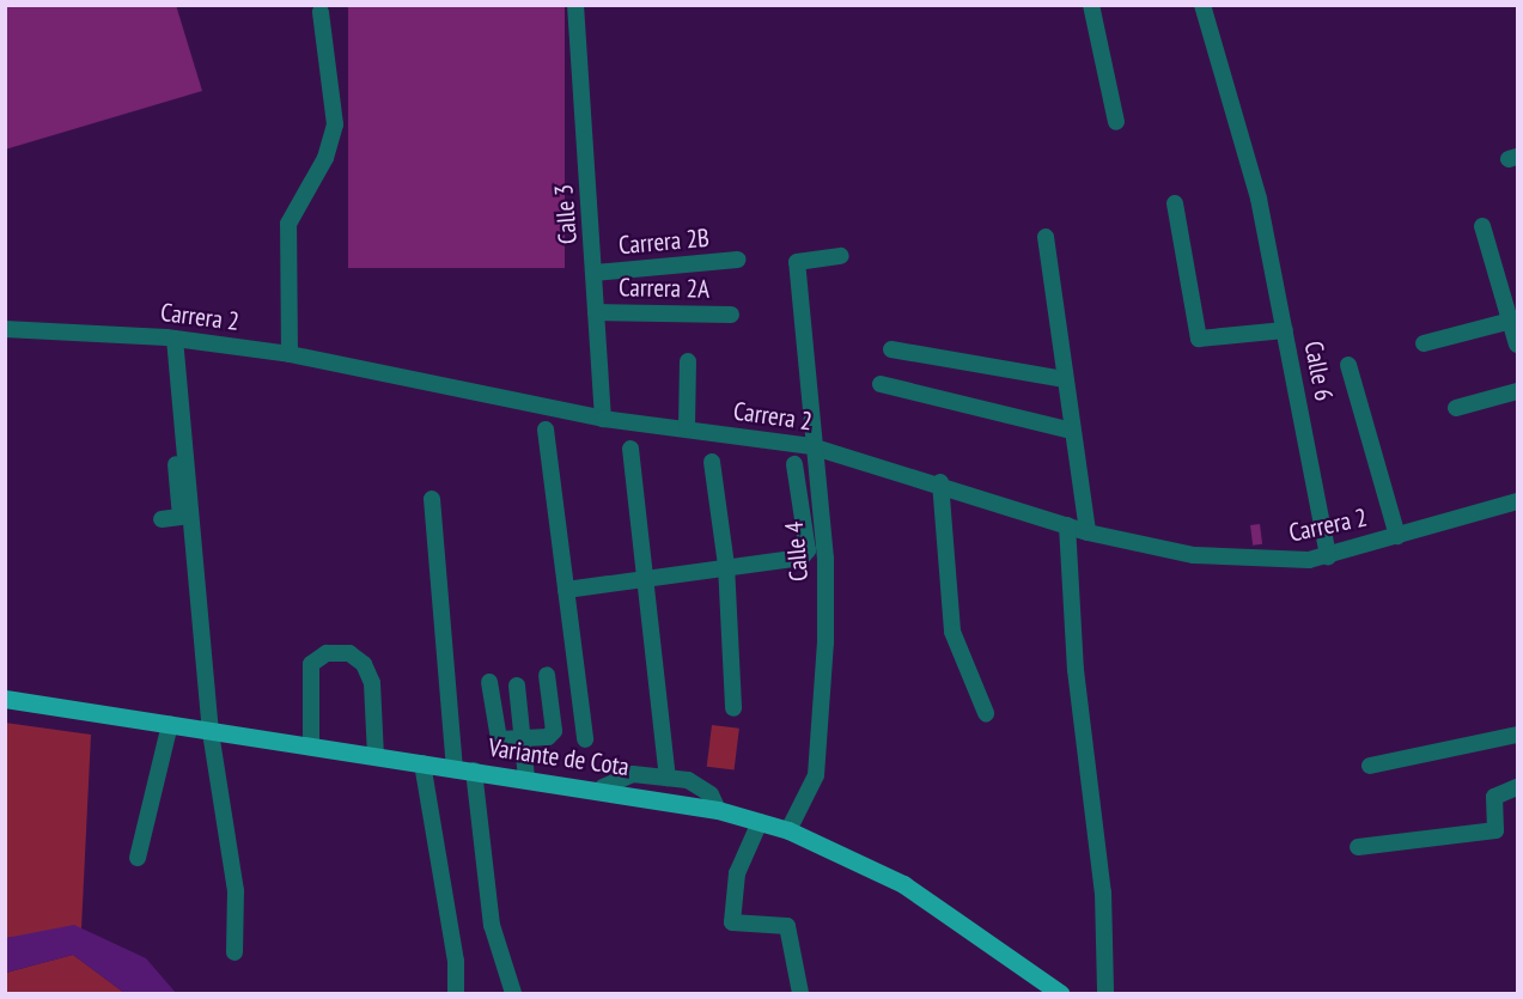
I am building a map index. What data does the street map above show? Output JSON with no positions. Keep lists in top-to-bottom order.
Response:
{
  "streets": {
    "main road": ["Variante de Cota"],
    "street": [
      "Calle 3",
      "Carrera 2B",
      "Carrera 2A",
      "Carrera 2",
      "Calle 6",
      "Calle 4"
    ]
  },
  "crossings": [
    ["Calle 3", "Carrera 2B"],
    ["Calle 3", "Carrera 2A"],
    ["Calle 3", "Carrera 2"],
    ["Carrera 2", "Calle 6"],
    ["Carrera 2", "Calle 4"],
    ["Calle 4", "Variante de Cota"]
  ]
}
